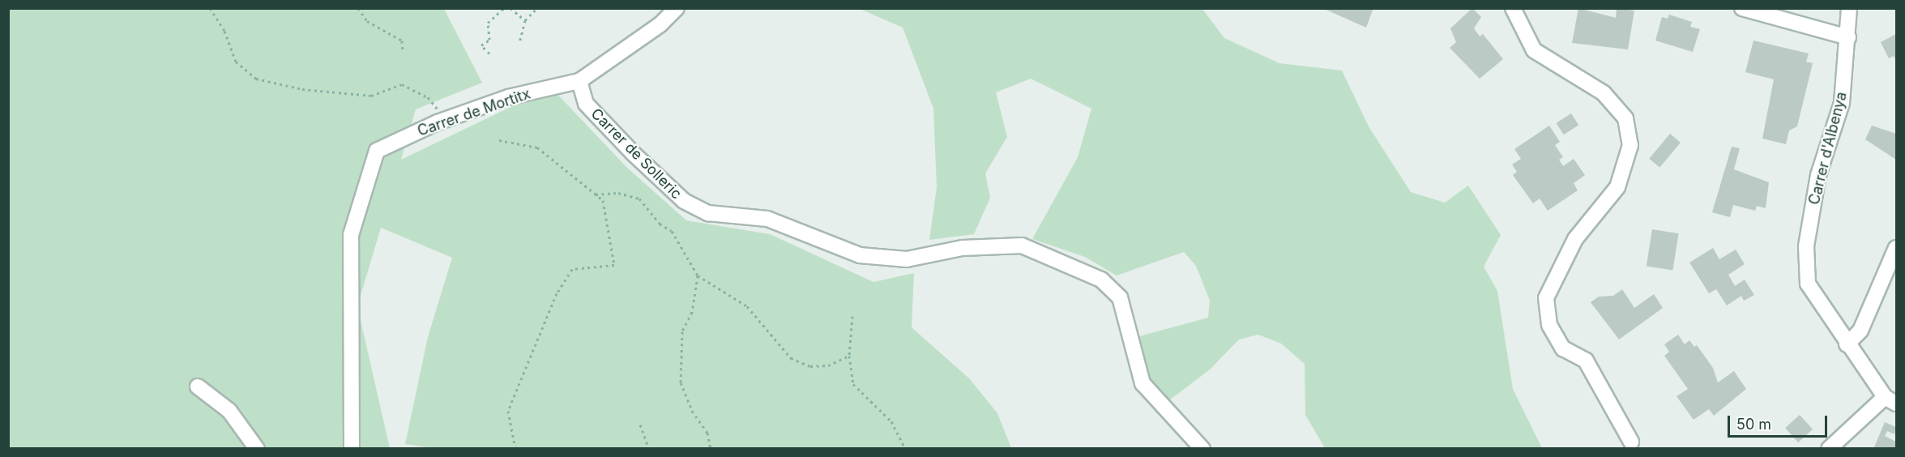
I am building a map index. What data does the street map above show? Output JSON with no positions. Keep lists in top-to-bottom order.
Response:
{
  "streets": {
    "street": ["Carrer de Mortitx", "Carrer d'Albenya", "Carrer de Solleric"]
  },
  "crossings": [
    ["Carrer de Mortitx", "Carrer de Solleric"]
  ],
  "scale_bar": "50 m"
}
